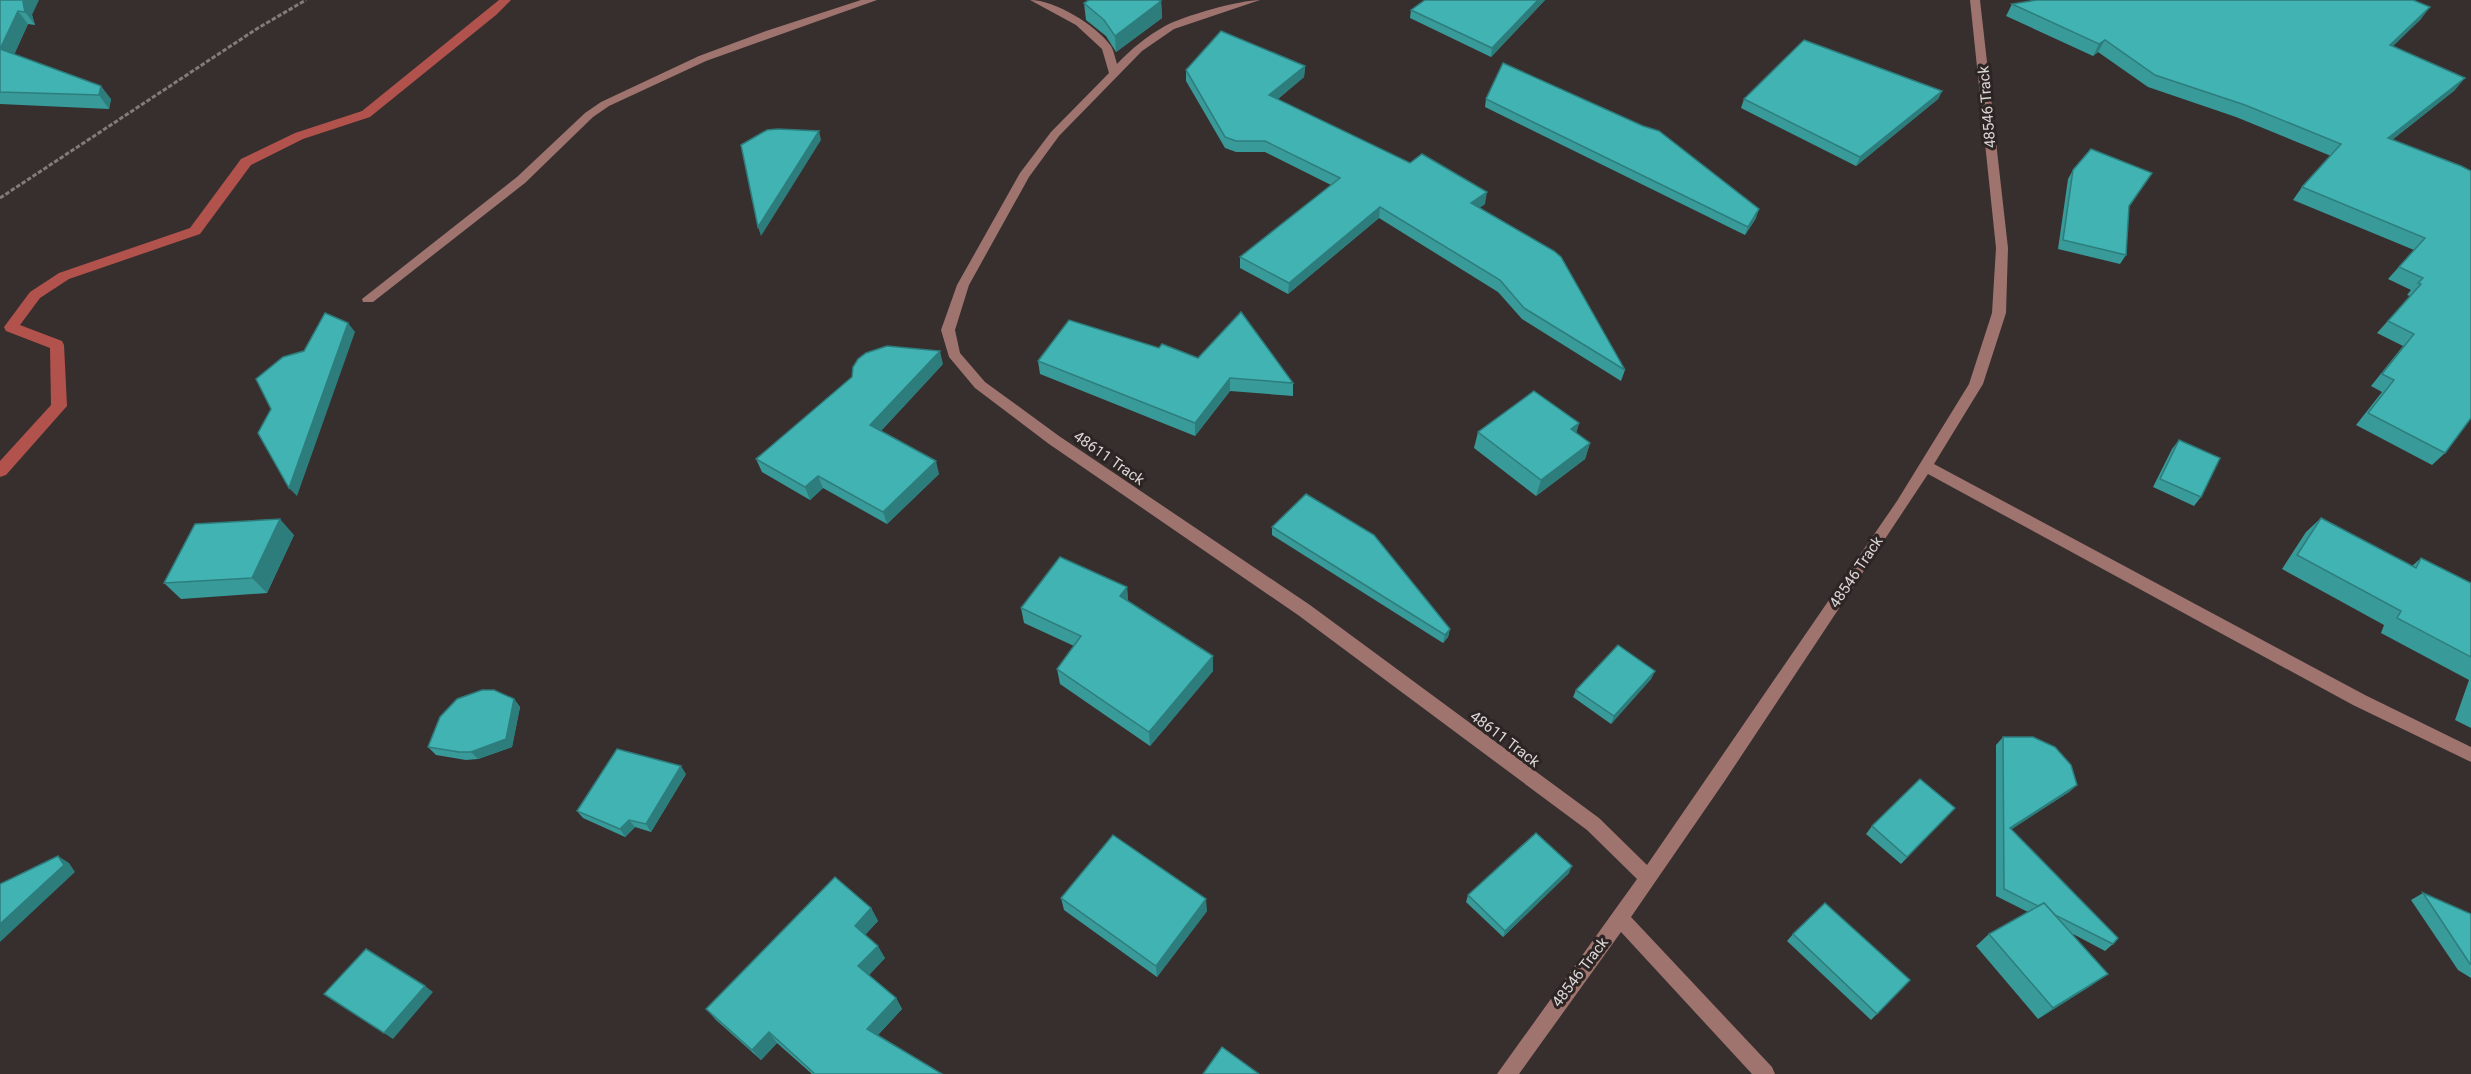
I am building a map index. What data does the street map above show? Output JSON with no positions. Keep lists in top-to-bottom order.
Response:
{
  "streets": {
    "street": ["48546 Track", "48611 Track"]
  },
  "crossings": [
    ["48546 Track", "48611 Track"]
  ]
}
